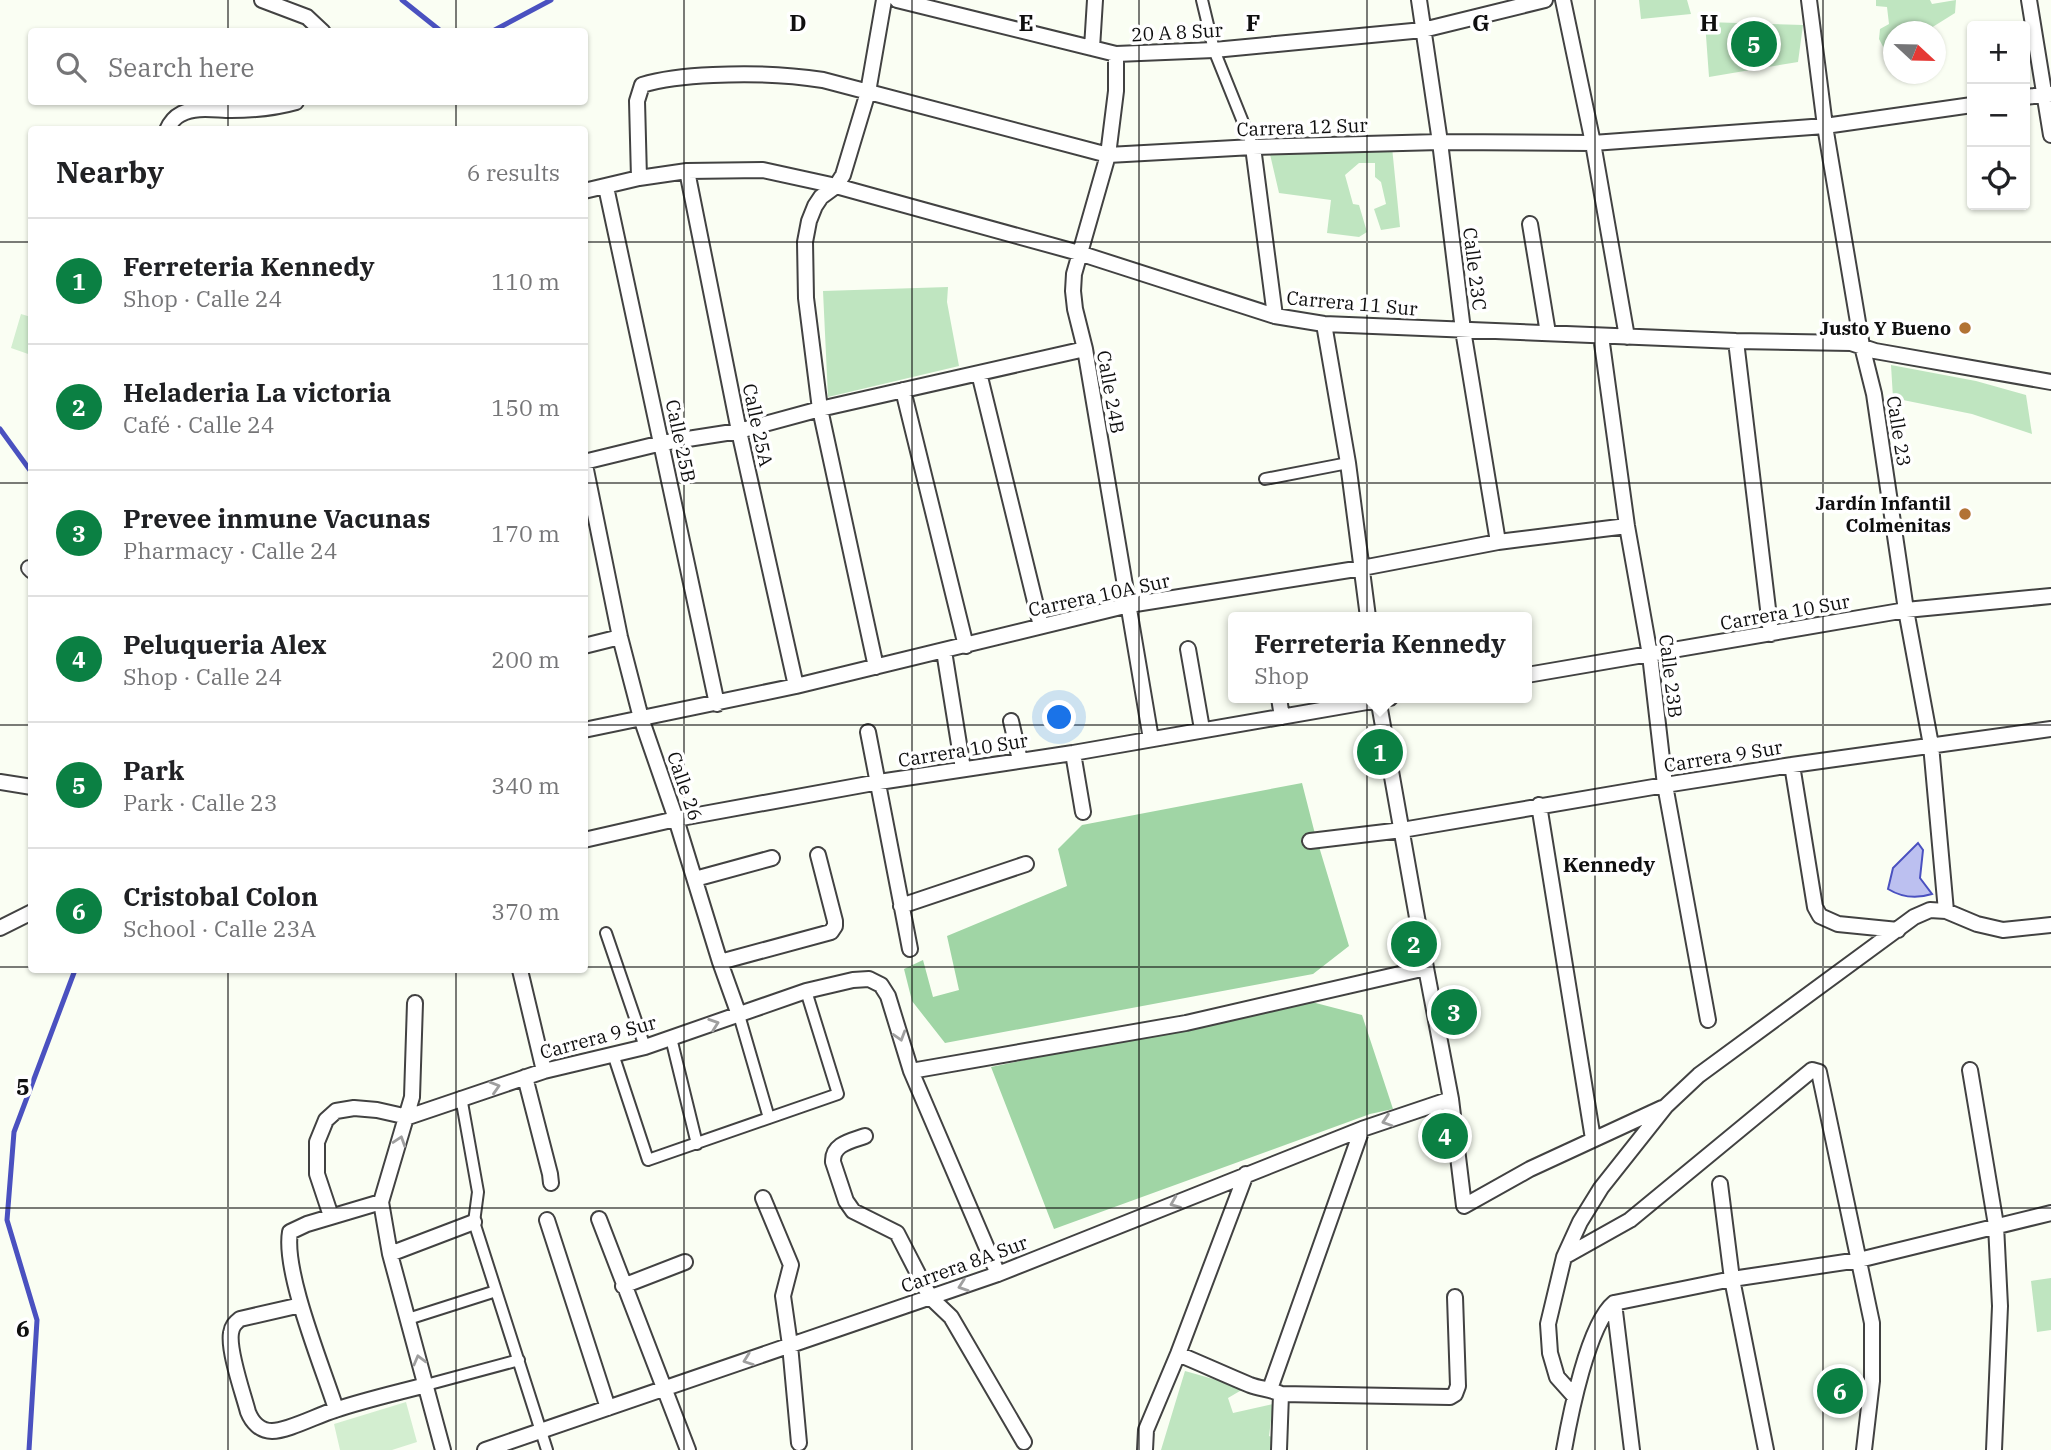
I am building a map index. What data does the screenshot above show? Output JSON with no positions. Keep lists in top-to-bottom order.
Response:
{
  "streets": {
    "street": [
      "20 A 8 Sur",
      "Carrera 12 Sur",
      "Calle 23C",
      "Carrera 11 Sur",
      "Calle 24B",
      "Calle 25A",
      "Calle 23",
      "Calle 25B",
      "Carrera 10A Sur",
      "Carrera 10 Sur",
      "Calle 23B",
      "Carrera 9 Sur",
      "Calle 26",
      "Carrera 8A Sur"
    ]
  },
  "crossings": [
    ["20 A 8 Sur", "Calle 23C"],
    ["20 A 8 Sur", "Calle 24B"],
    ["Carrera 12 Sur", "Calle 23C"],
    ["Carrera 12 Sur", "Carrera 11 Sur"],
    ["Carrera 12 Sur", "Calle 24B"],
    ["Carrera 12 Sur", "Calle 23"],
    ["Calle 23C", "Carrera 11 Sur"],
    ["Calle 23C", "Carrera 10A Sur"],
    ["Carrera 11 Sur", "Calle 24B"],
    ["Carrera 11 Sur", "Calle 25A"],
    ["Carrera 11 Sur", "Calle 23"],
    ["Carrera 11 Sur", "Calle 25B"],
    ["Carrera 11 Sur", "Calle 23B"],
    ["Calle 24B", "Carrera 10A Sur"],
    ["Calle 24B", "Carrera 10 Sur"],
    ["Calle 25A", "Carrera 10A Sur"],
    ["Calle 23", "Carrera 10 Sur"],
    ["Calle 23", "Carrera 9 Sur"],
    ["Calle 25B", "Carrera 10A Sur"],
    ["Carrera 10A Sur", "Calle 23B"],
    ["Carrera 10A Sur", "Calle 26"],
    ["Carrera 10 Sur", "Calle 23B"],
    ["Carrera 10 Sur", "Calle 26"],
    ["Calle 23B", "Carrera 9 Sur"],
    ["Carrera 9 Sur", "Calle 26"]
  ],
  "one_way": ["Carrera 8A Sur"],
  "districts": ["Kennedy"],
  "places": ["Justo Y Bueno", "Jardín Infantil Colmenitas"],
  "north": "right",
  "page": {
    "pins": [
      "5",
      "1",
      "2",
      "3",
      "4",
      "6"
    ],
    "map_buttons": ["+", "−"],
    "search": "Search here",
    "heading": ["Nearby", "6 results"],
    "list": [
      {
        "mark": "1",
        "name": "Ferreteria Kennedy",
        "note": "Shop · Calle 24",
        "value": "110 m"
      },
      {
        "mark": "2",
        "name": "Heladeria La victoria",
        "note": "Café · Calle 24",
        "value": "150 m"
      },
      {
        "mark": "3",
        "name": "Prevee inmune Vacunas",
        "note": "Pharmacy · Calle 24",
        "value": "170 m"
      },
      {
        "mark": "4",
        "name": "Peluqueria Alex",
        "note": "Shop · Calle 24",
        "value": "200 m"
      },
      {
        "mark": "5",
        "name": "Park",
        "note": "Park · Calle 23",
        "value": "340 m"
      },
      {
        "mark": "6",
        "name": "Cristobal Colon",
        "note": "School · Calle 23A",
        "value": "370 m"
      }
    ],
    "popup": ["Ferreteria Kennedy", "Shop"]
  },
  "grid": {
    "columns": [
      "D",
      "E",
      "F",
      "G",
      "H"
    ],
    "rows": ["5", "6"]
  }
}
